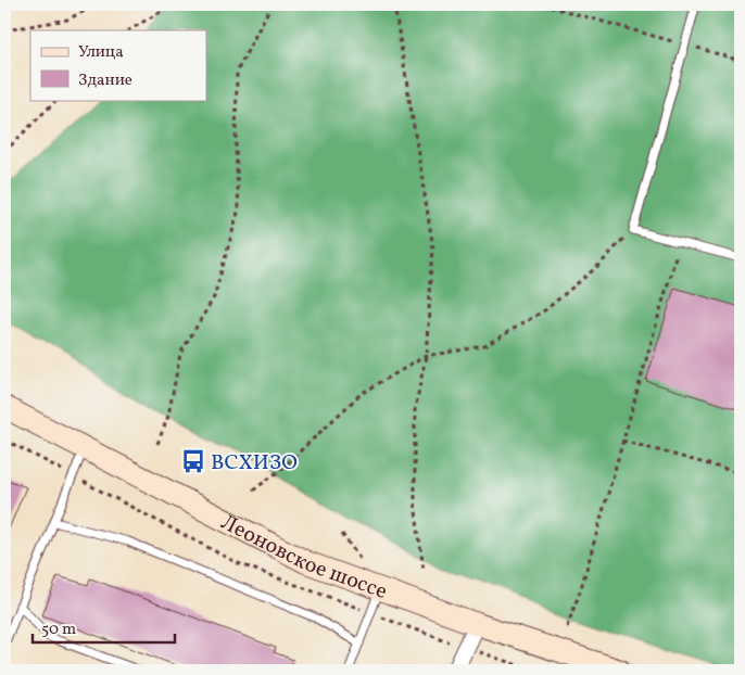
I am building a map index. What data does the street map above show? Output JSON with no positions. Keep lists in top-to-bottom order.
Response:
{
  "streets": {
    "main road": ["Леоновское шоссе"]
  },
  "places": {
    "bus stop": ["ВСХИЗО"]
  },
  "legend": ["Улица", "Здание"],
  "scale_bar": "50 m"
}
